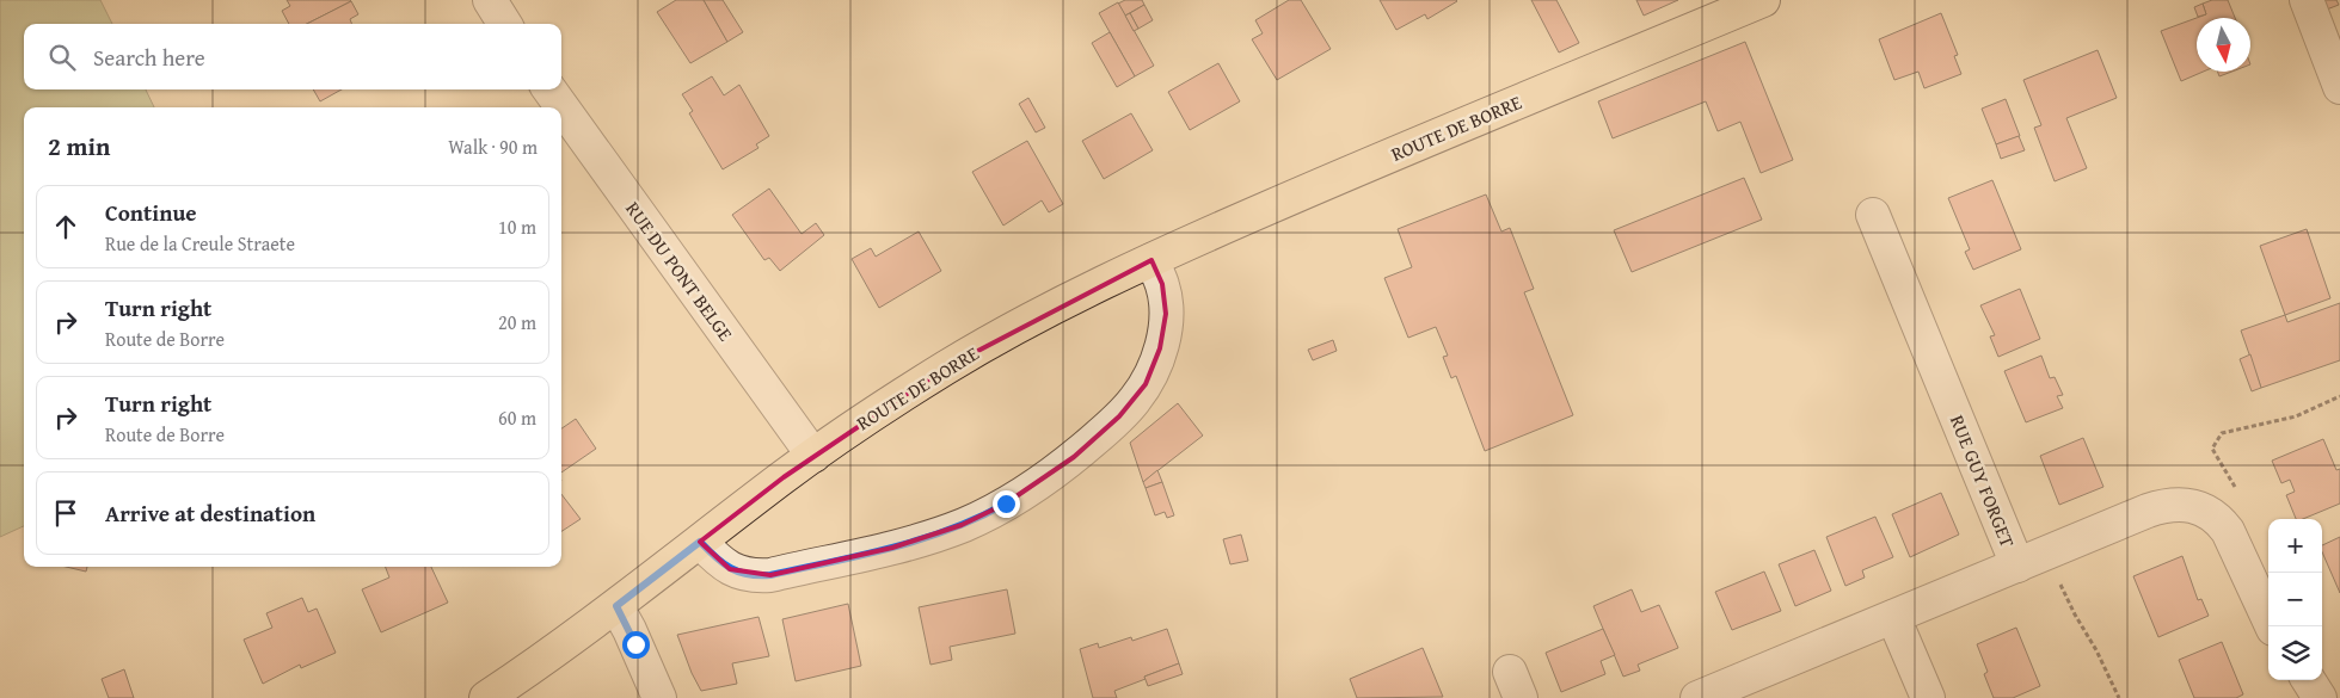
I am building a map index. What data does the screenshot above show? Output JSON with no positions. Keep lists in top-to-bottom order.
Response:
{
  "streets": {
    "main road": ["ROUTE DE BORRE"],
    "street": ["RUE DU PONT BELGE", "RUE GUY FORGET"]
  },
  "crossings": [
    ["ROUTE DE BORRE", "RUE DU PONT BELGE"]
  ],
  "north": "bottom",
  "page": {
    "search": "Search here",
    "heading": ["2 min", "Walk · 90 m"],
    "list": [
      ["Continue", "Rue de la Creule Straete", "10 m"],
      ["Turn right", "Route de Borre", "20 m"],
      ["Turn right", "Route de Borre", "60 m"],
      "Arrive at destination"
    ],
    "map_buttons": ["+", "−"]
  }
}
